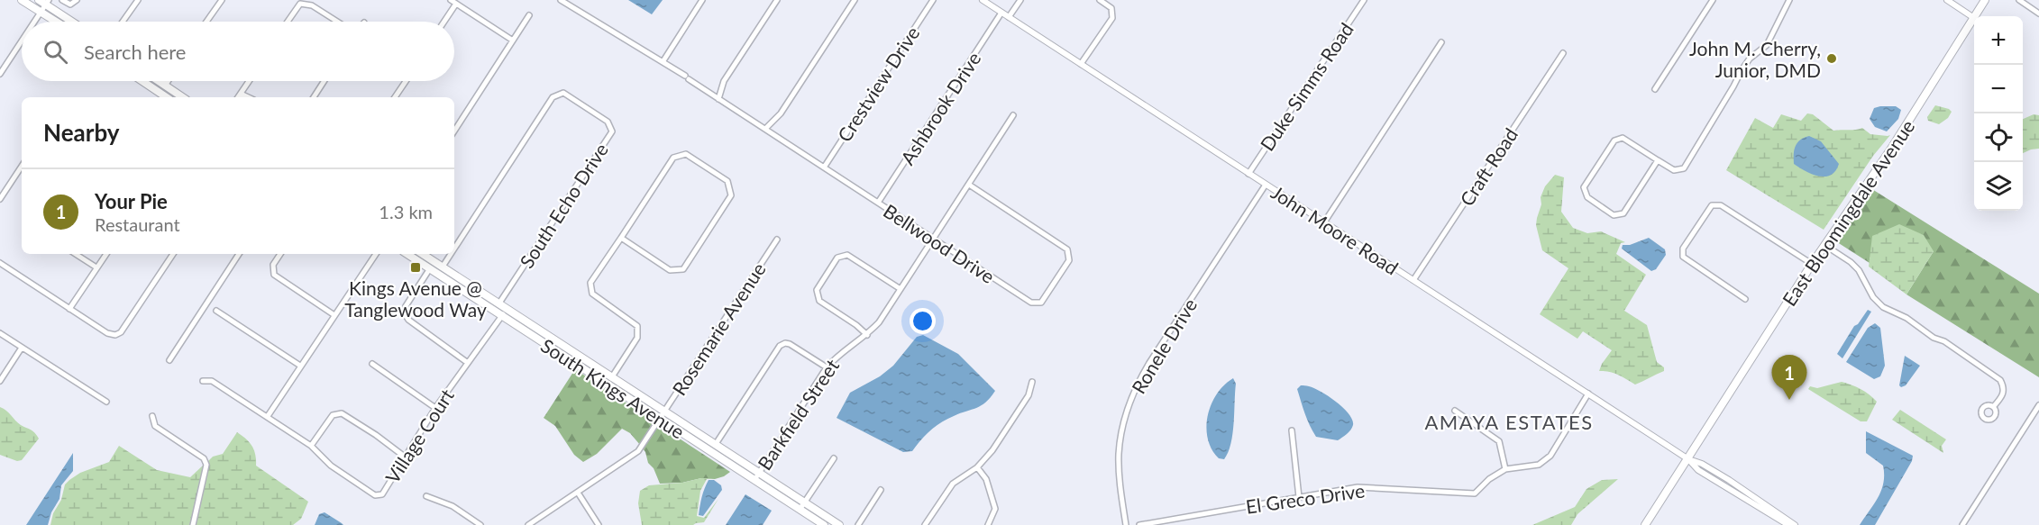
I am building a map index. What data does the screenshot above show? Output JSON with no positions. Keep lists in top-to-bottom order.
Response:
{
  "streets": {
    "main road": ["East Bloomingdale Avenue", "South Kings Avenue"],
    "street": [
      "Crestview Drive",
      "Duke Simms Road",
      "Ashbrook Drive",
      "Craft Road",
      "South Echo Drive",
      "John Moore Road",
      "Bellwood Drive",
      "Rosemarie Avenue",
      "Ronele Drive",
      "Barkfield Street",
      "Village Court",
      "El Greco Drive"
    ]
  },
  "crossings": [
    ["Crestview Drive", "Bellwood Drive"],
    ["Duke Simms Road", "John Moore Road"],
    ["Ashbrook Drive", "John Moore Road"],
    ["Ashbrook Drive", "Bellwood Drive"],
    ["Craft Road", "John Moore Road"],
    ["South Echo Drive", "South Kings Avenue"],
    ["East Bloomingdale Avenue", "John Moore Road"],
    ["John Moore Road", "Ronele Drive"],
    ["John Moore Road", "El Greco Drive"],
    ["Bellwood Drive", "Barkfield Street"],
    ["Rosemarie Avenue", "South Kings Avenue"],
    ["South Kings Avenue", "Barkfield Street"],
    ["South Kings Avenue", "Village Court"]
  ],
  "districts": ["AMAYA ESTATES"],
  "places": {
    "other": ["John M. Cherry, Junior, DMD"],
    "transit": ["Kings Avenue @ Tanglewood Way"]
  },
  "page": {
    "map_buttons": ["+", "−"],
    "search": "Search here",
    "heading": "Nearby",
    "list": [
      {
        "mark": "1",
        "name": "Your Pie",
        "note": "Restaurant",
        "value": "1.3 km"
      }
    ],
    "pins": "1"
  }
}
